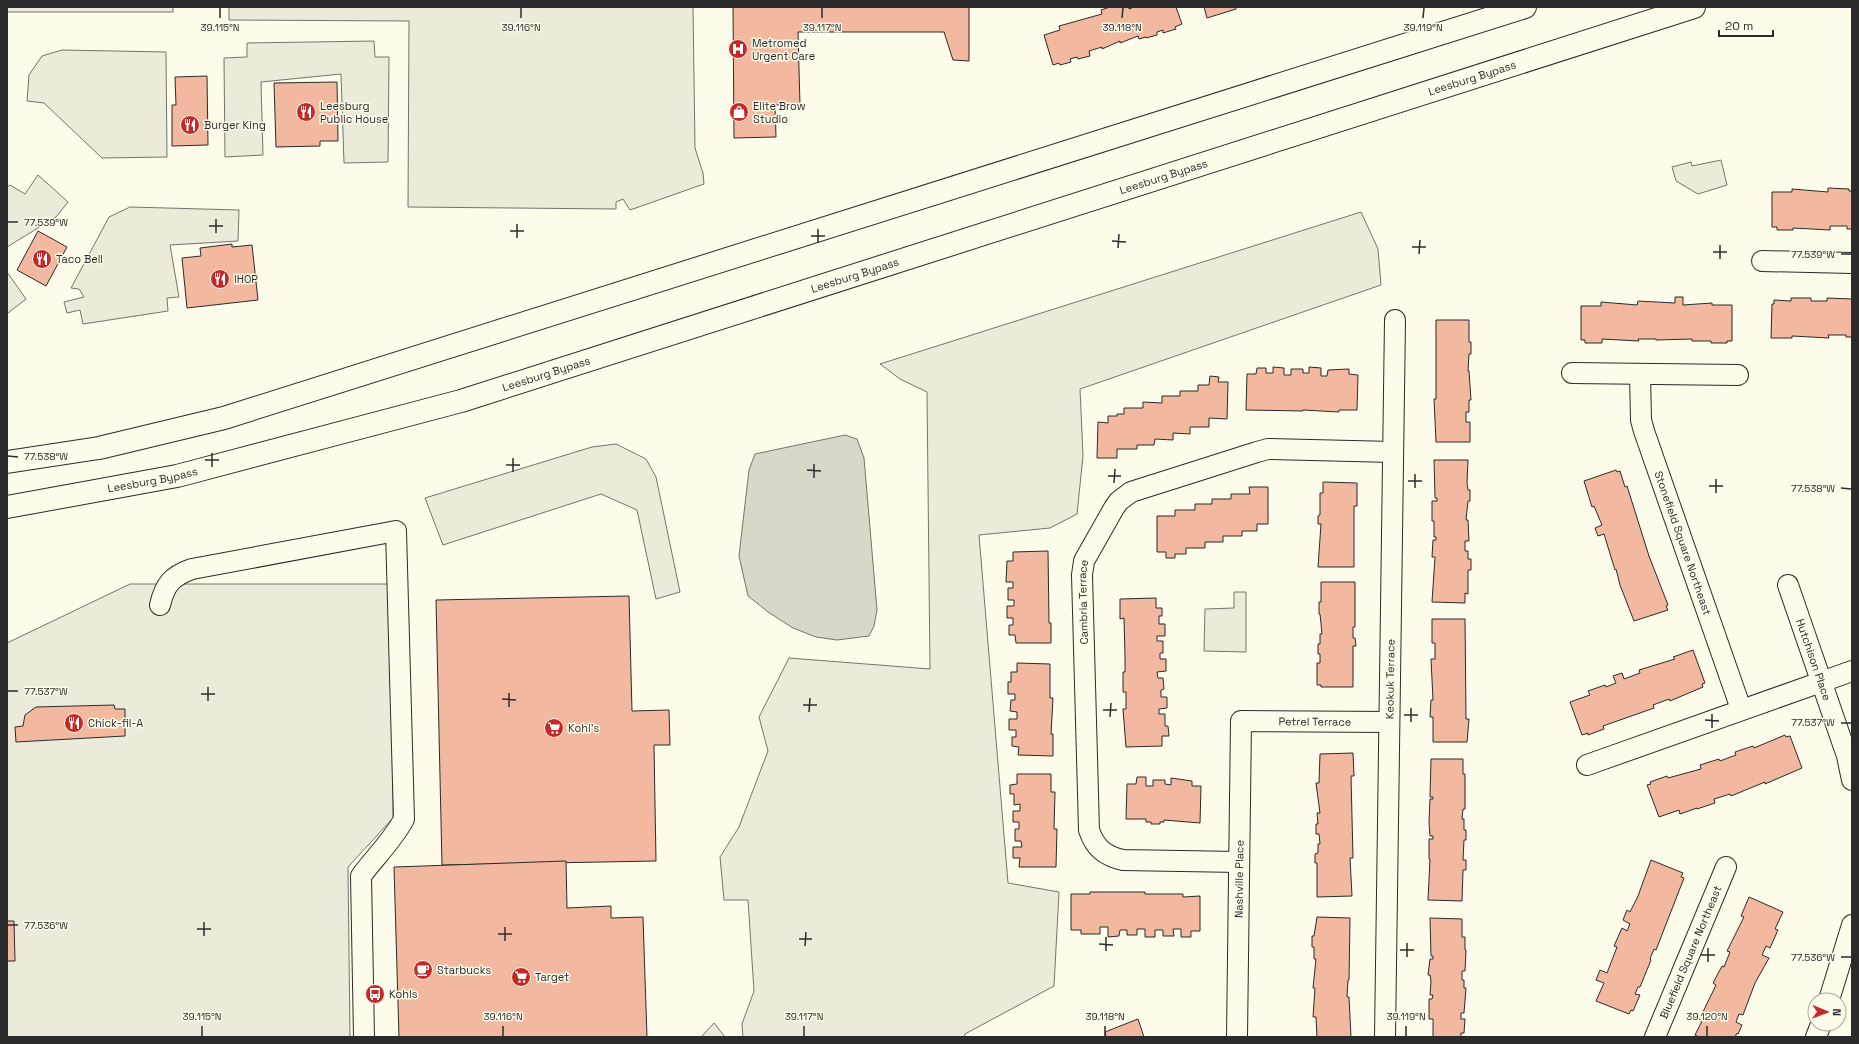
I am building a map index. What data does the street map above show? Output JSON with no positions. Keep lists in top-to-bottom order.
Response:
{
  "streets": {
    "highway": ["Leesburg Bypass"],
    "street": [
      "Stonefield Square Northeast",
      "Cambria Terrace",
      "Hutchison Place",
      "Keokuk Terrace",
      "Petrel Terrace",
      "Nashville Place",
      "Bluefield Square Northeast"
    ]
  },
  "crossings": [
    ["Cambria Terrace", "Keokuk Terrace"],
    ["Cambria Terrace", "Nashville Place"],
    ["Keokuk Terrace", "Petrel Terrace"],
    ["Petrel Terrace", "Nashville Place"]
  ],
  "places": {
    "hospital": ["Metromed Urgent Care"],
    "restaurant": [
      "Leesburg Public House",
      "Burger King",
      "Taco Bell",
      "IHOP",
      "Chick-fil-A"
    ],
    "shop": ["Elite Brow Studio"],
    "supermarket": ["Kohl's", "Target"],
    "cafe": ["Starbucks"],
    "bus stop": ["Kohls"]
  },
  "scale_bar": "20 m",
  "north": "right",
  "coordinates": [
    "39.115°N",
    "39.116°N",
    "39.117°N",
    "39.118°N",
    "39.119°N",
    "77.539°W",
    "77.538°W",
    "77.537°W",
    "77.536°W",
    "39.120°N"
  ]
}
